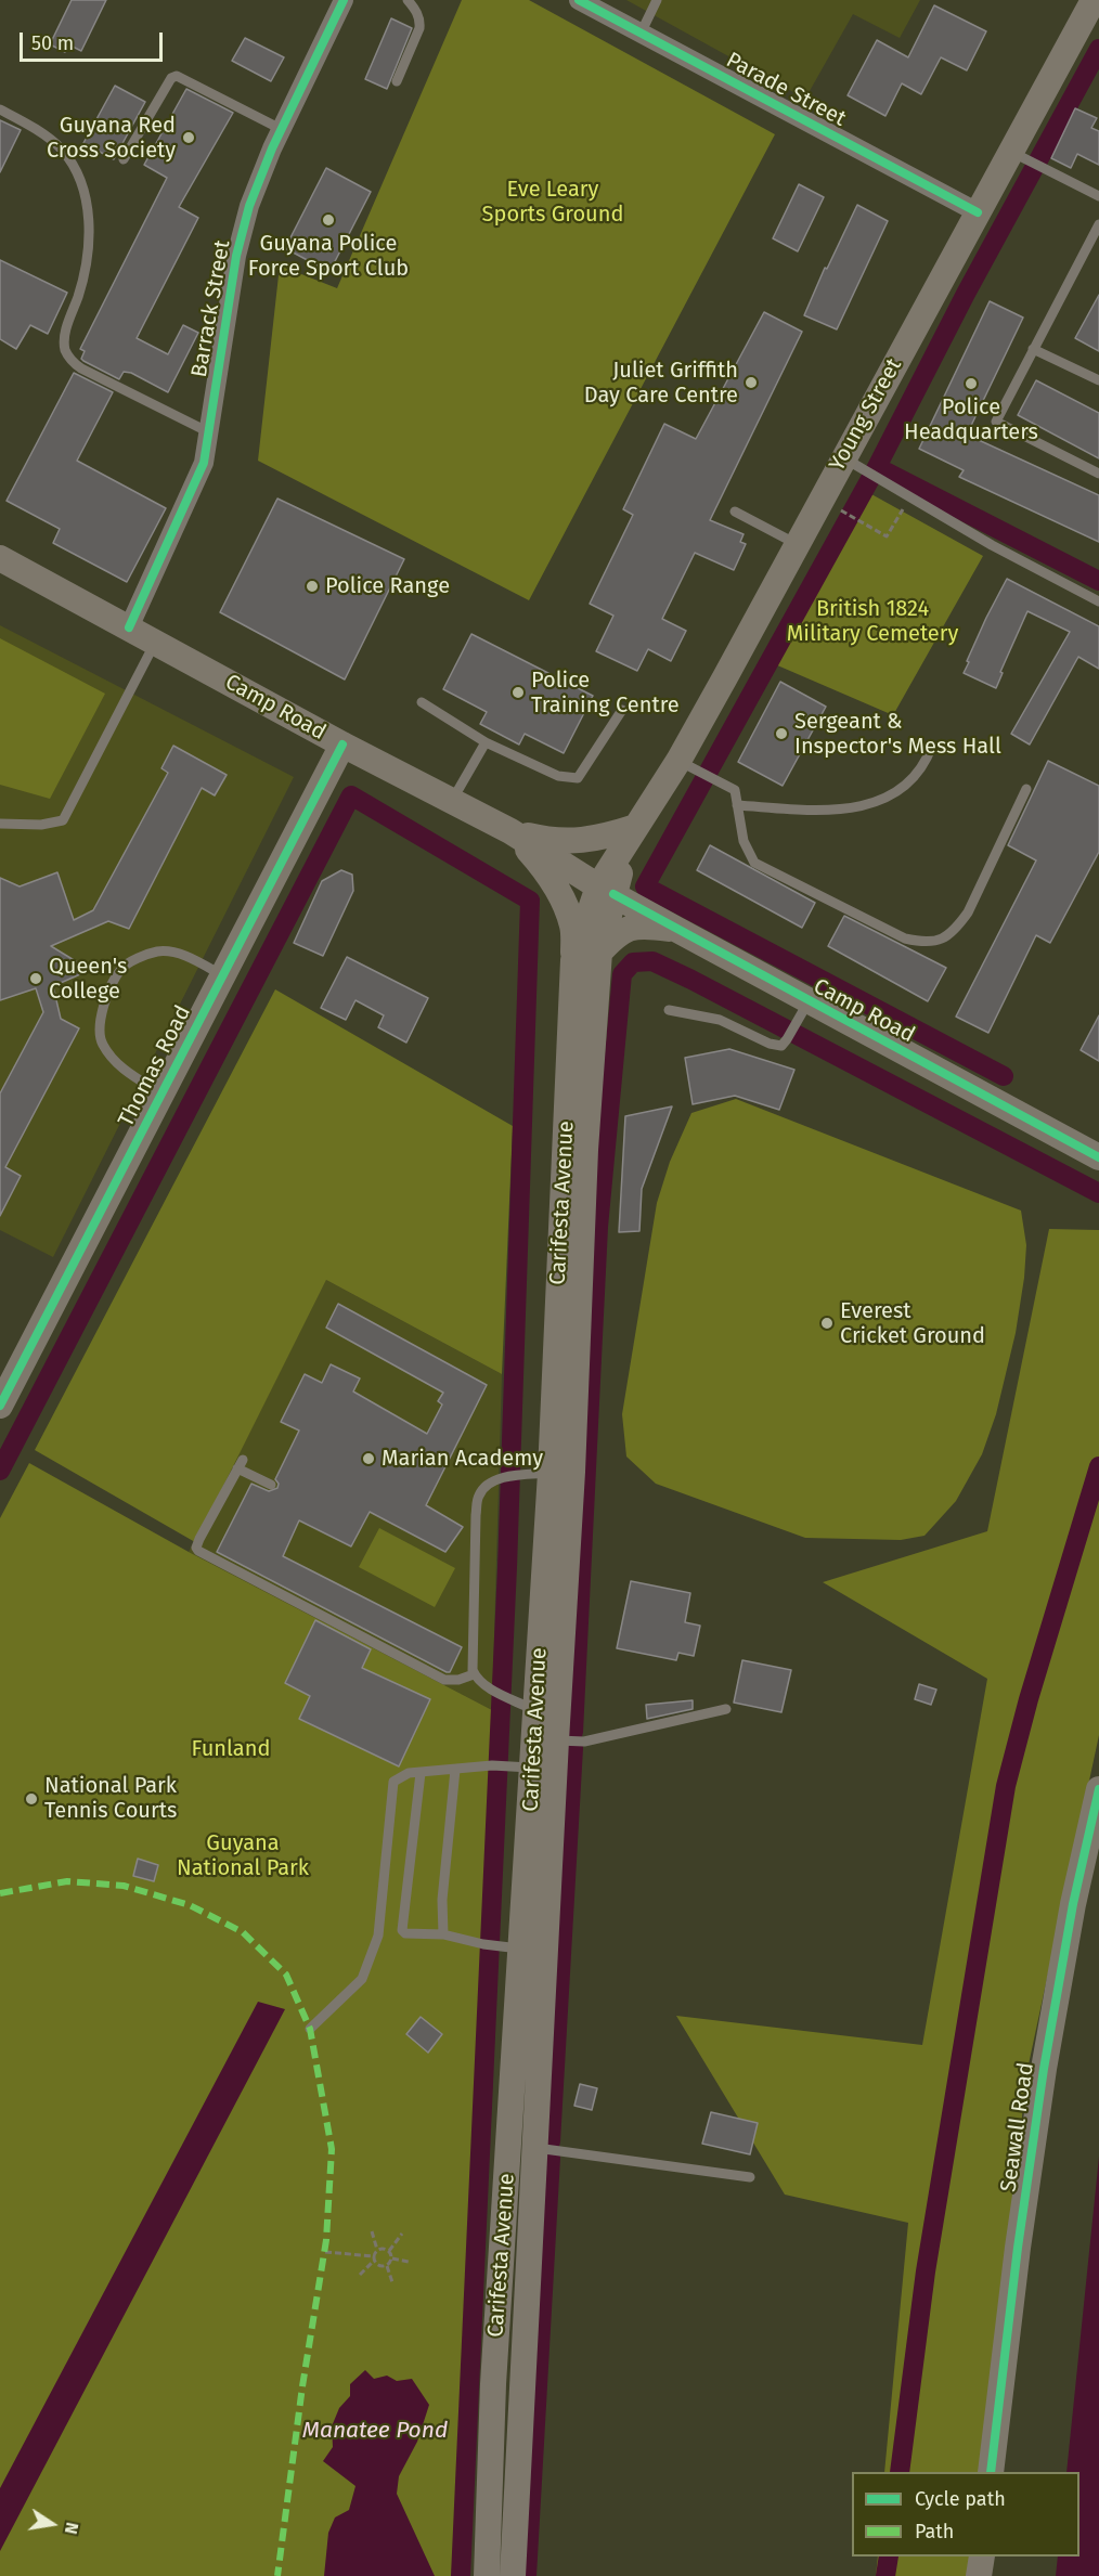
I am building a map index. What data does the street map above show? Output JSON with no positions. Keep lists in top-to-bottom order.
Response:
{
  "streets": {
    "main road": [
      "Young Street",
      "Camp Road",
      "Thomas Road",
      "Carifesta Avenue",
      "Seawall Road"
    ],
    "street": ["Parade Street", "Barrack Street"]
  },
  "crossings": [
    ["Parade Street", "Young Street"],
    ["Barrack Street", "Camp Road"],
    ["Young Street", "Camp Road"],
    ["Young Street", "Carifesta Avenue"],
    ["Camp Road", "Thomas Road"],
    ["Camp Road", "Carifesta Avenue"]
  ],
  "water": ["Manatee Pond"],
  "parks": [
    "Eve Leary Sports Ground",
    "British 1824 Military Cemetery",
    "Funland",
    "Guyana National Park"
  ],
  "places": [
    "Guyana Red Cross Society",
    "Guyana Police Force Sport Club",
    "Juliet Griffith Day Care Centre",
    "Police Headquarters",
    "Police Range",
    "Police Training Centre",
    "Sergeant & Inspector's Mess Hall",
    "Queen's College",
    "Everest Cricket Ground",
    "Marian Academy",
    "National Park Tennis Courts"
  ],
  "legend": ["Cycle path", "Path"],
  "scale_bar": "50 m",
  "north": "right"
}
